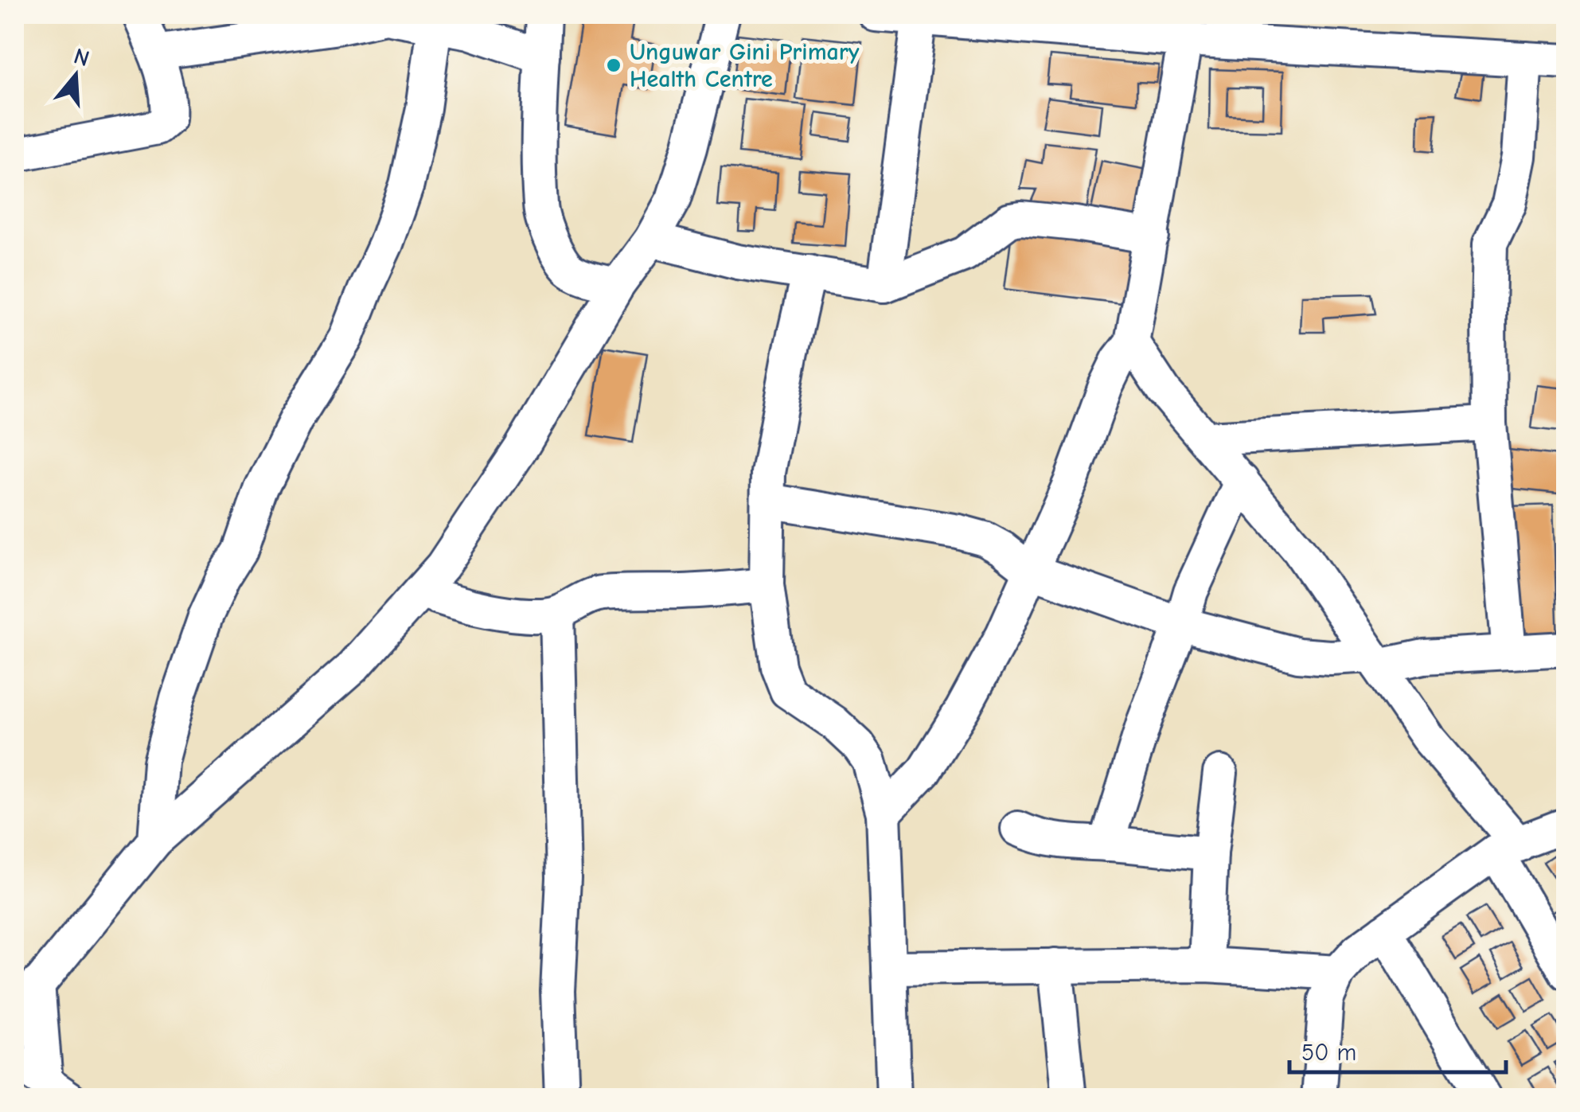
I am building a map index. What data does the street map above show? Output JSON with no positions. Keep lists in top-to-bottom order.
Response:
{
  "places": ["Unguwar Gini Primary Health Centre"],
  "scale_bar": "50 m",
  "north": "top"
}
